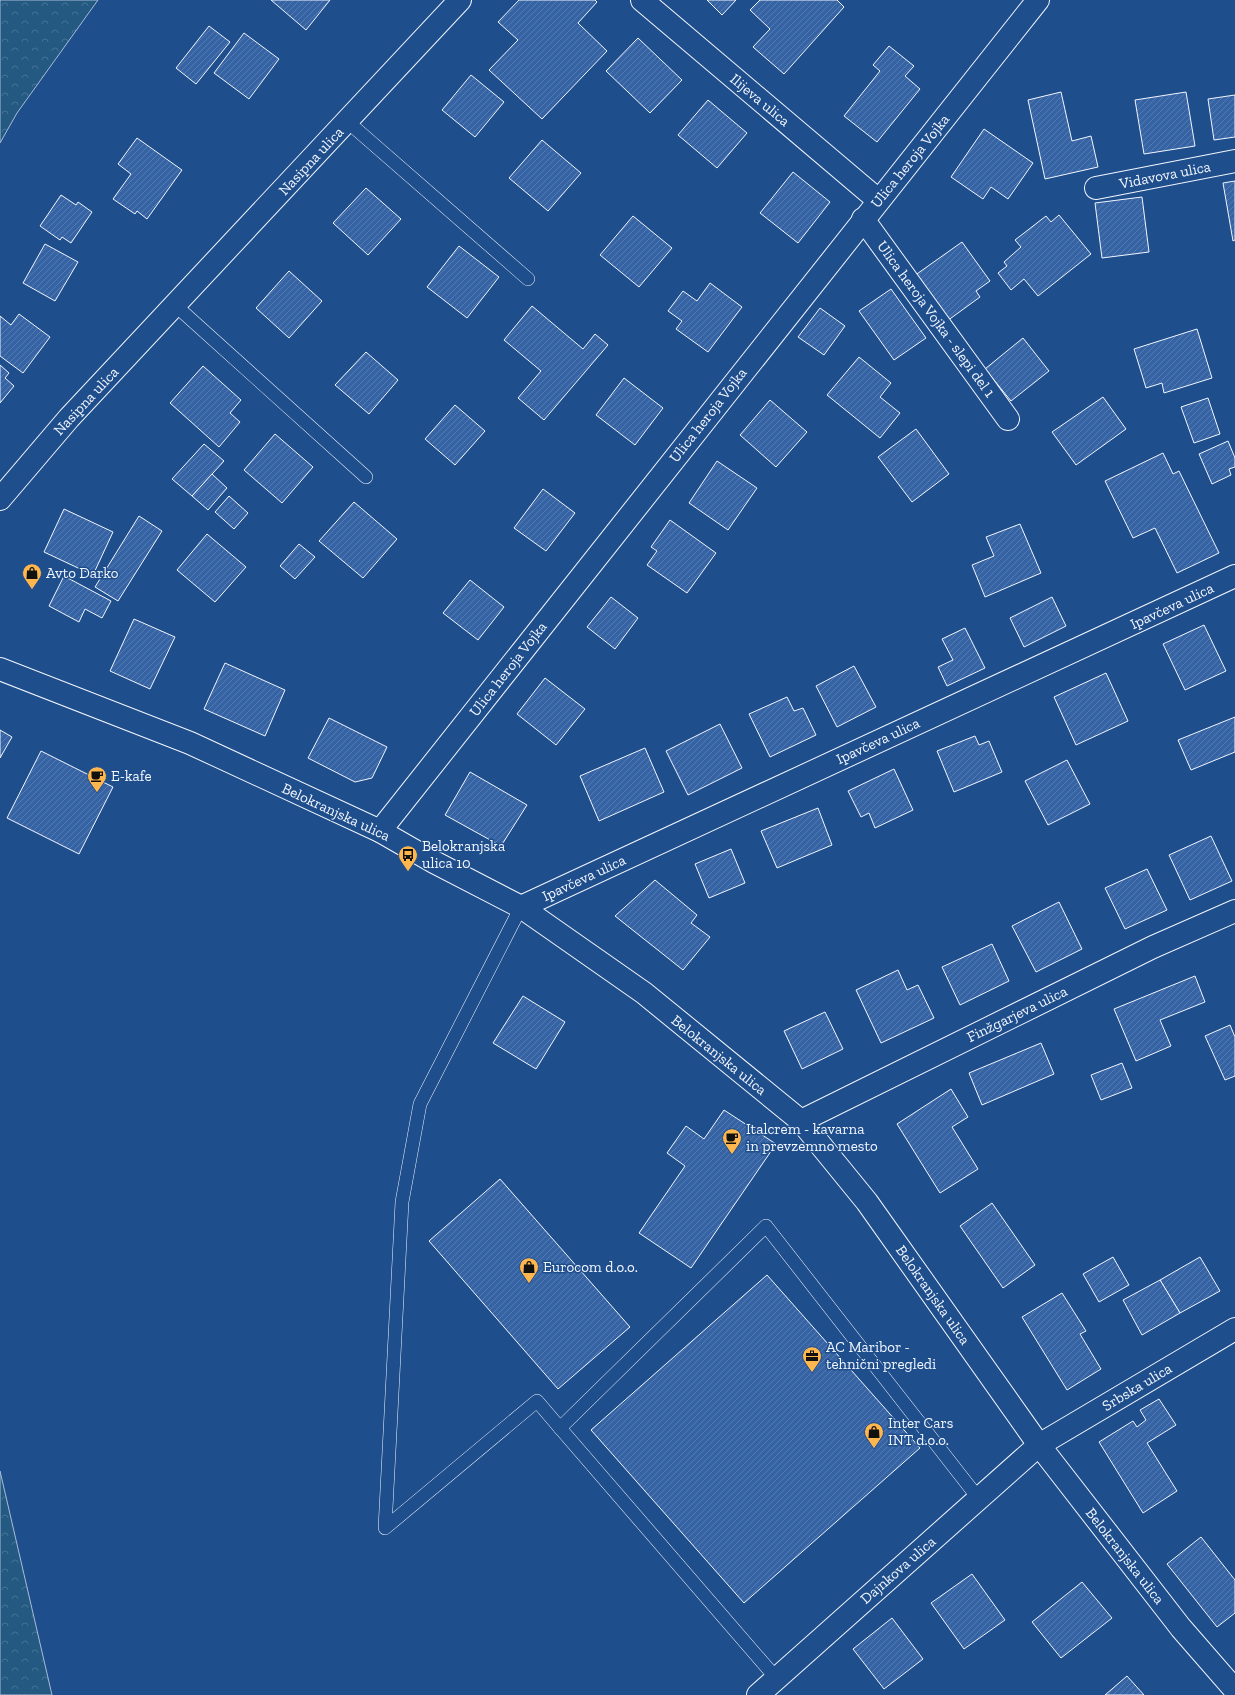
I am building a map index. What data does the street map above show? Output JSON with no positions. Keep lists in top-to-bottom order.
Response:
{
  "streets": {
    "street": [
      "Ilijeva ulica",
      "Nasipna ulica",
      "Ulica heroja Vojka",
      "Vidavova ulica",
      "Ulica heroja Vojka - slepi del 1",
      "Ipavčeva ulica",
      "Belokranjska ulica",
      "Finžgarjeva ulica",
      "Srbska ulica",
      "Dajnkova ulica"
    ]
  },
  "crossings": [
    ["Ilijeva ulica", "Ulica heroja Vojka"],
    ["Ulica heroja Vojka", "Ulica heroja Vojka - slepi del 1"],
    ["Ulica heroja Vojka", "Belokranjska ulica"],
    ["Ipavčeva ulica", "Belokranjska ulica"],
    ["Belokranjska ulica", "Finžgarjeva ulica"],
    ["Belokranjska ulica", "Srbska ulica"],
    ["Belokranjska ulica", "Dajnkova ulica"],
    ["Srbska ulica", "Dajnkova ulica"]
  ],
  "places": {
    "shop": ["Avto Darko", "Eurocom d.o.o.", "Inter Cars INT d.o.o."],
    "cafe": ["E-kafe", "Italcrem - kavarna in prevzemno mesto"],
    "bus stop": ["Belokranjska ulica 10"],
    "office": ["AC Maribor - tehnični pregledi"]
  }
}
